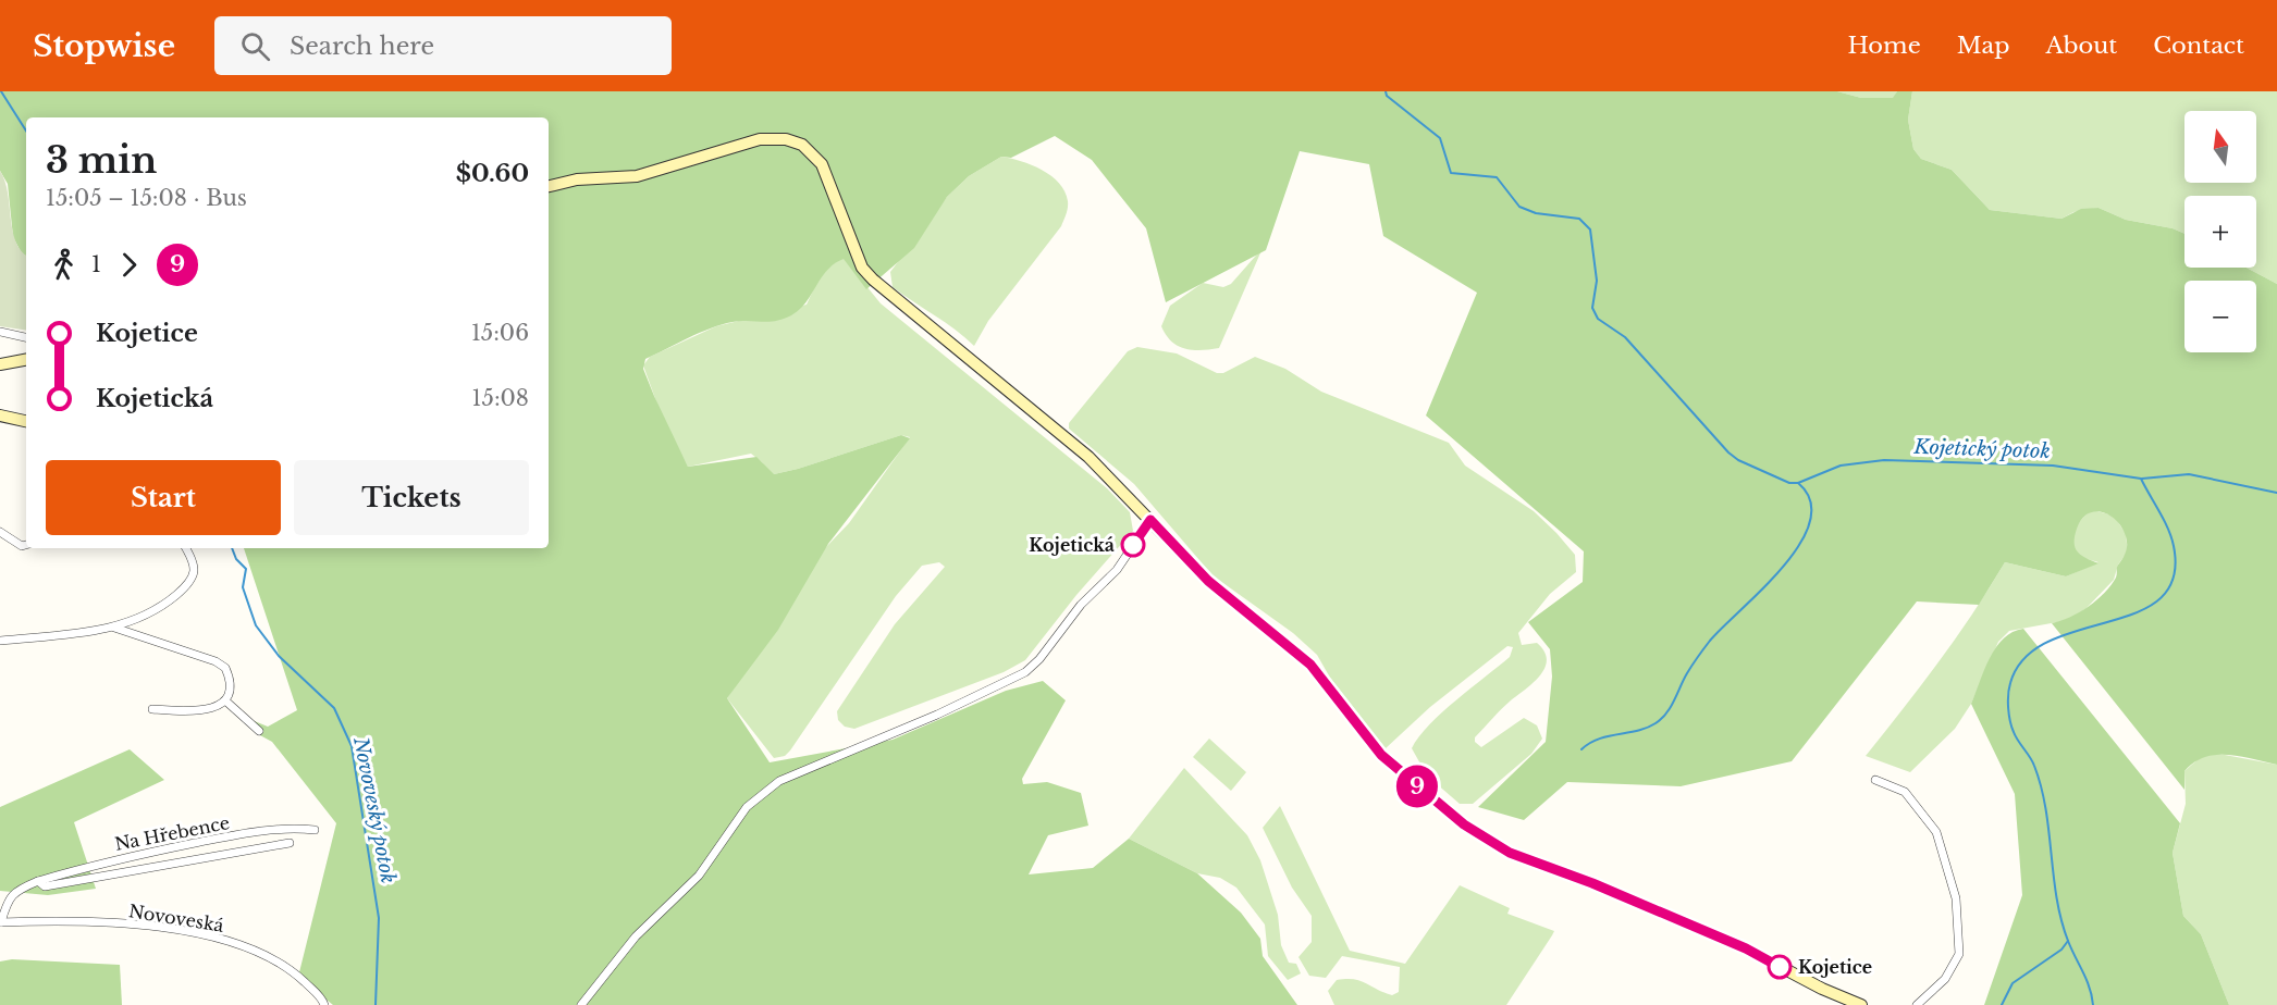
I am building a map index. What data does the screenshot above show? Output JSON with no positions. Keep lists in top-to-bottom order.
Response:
{
  "streets": {
    "street": ["Na Hřebence", "Novoveská"]
  },
  "crossings": [
    ["Na Hřebence", "Novoveská"]
  ],
  "water": ["Kojetický potok", "Novoveský potok"],
  "places": ["Kojetická", "Kojetice"],
  "lines": ["bus line 9"],
  "north": "top",
  "page": {
    "header": "Stopwise",
    "search": "Search here",
    "nav": [
      "Home",
      "Map",
      "About",
      "Contact"
    ],
    "on_map": "9",
    "map_buttons": ["+", "−"],
    "heading": ["3 min", "15:05 – 15:08 · Bus", "$0.60"],
    "legs": ["1", "9"],
    "list": [
      {
        "name": "Kojetice",
        "value": "15:06"
      },
      {
        "name": "Kojetická",
        "value": "15:08"
      }
    ],
    "buttons": ["Start", "Tickets"]
  }
}
